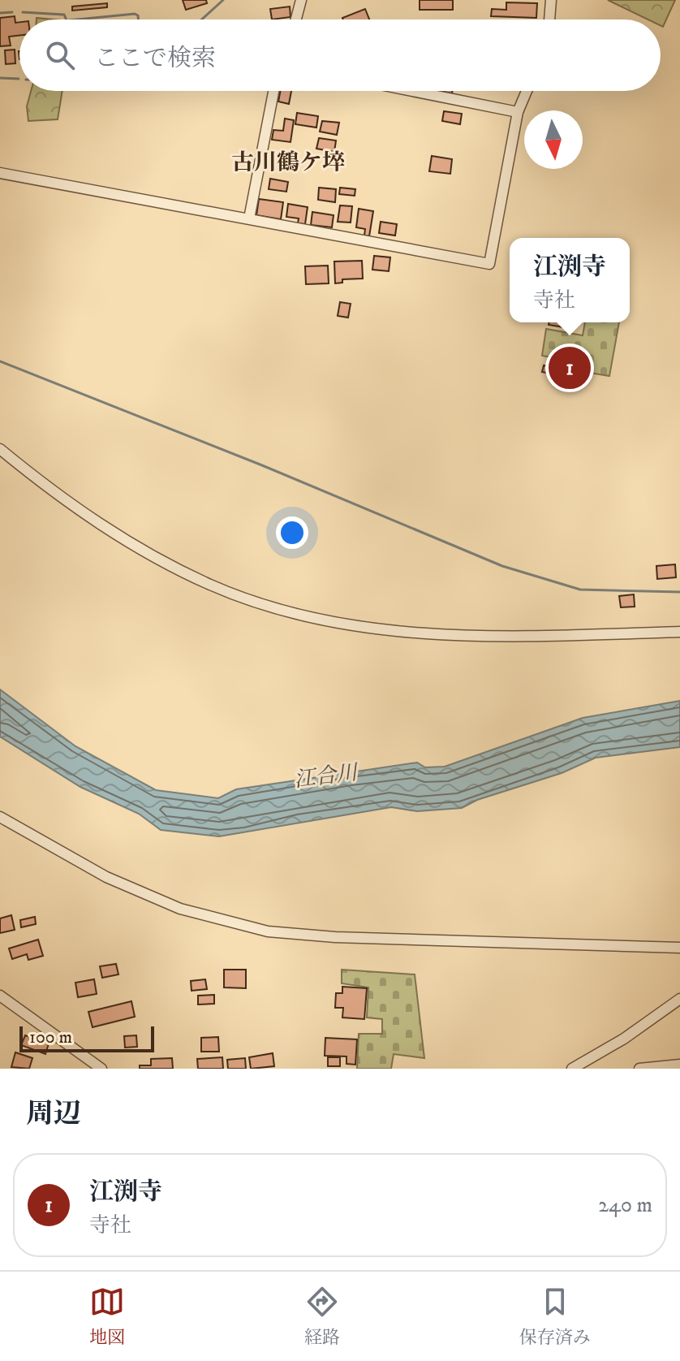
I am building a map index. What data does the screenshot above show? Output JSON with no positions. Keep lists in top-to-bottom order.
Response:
{
  "districts": ["古川鶴ケ埣"],
  "water": ["江合川"],
  "scale_bar": "100 m",
  "north": "bottom",
  "page": {
    "search": "ここで検索",
    "popup": ["江渕寺", "寺社"],
    "pins": "1",
    "scale": "100 m",
    "heading": "周辺",
    "list": [
      {
        "mark": "1",
        "name": "江渕寺",
        "note": "寺社",
        "value": "240 m"
      }
    ],
    "nav": ["地図", "経路", "保存済み"]
  }
}
